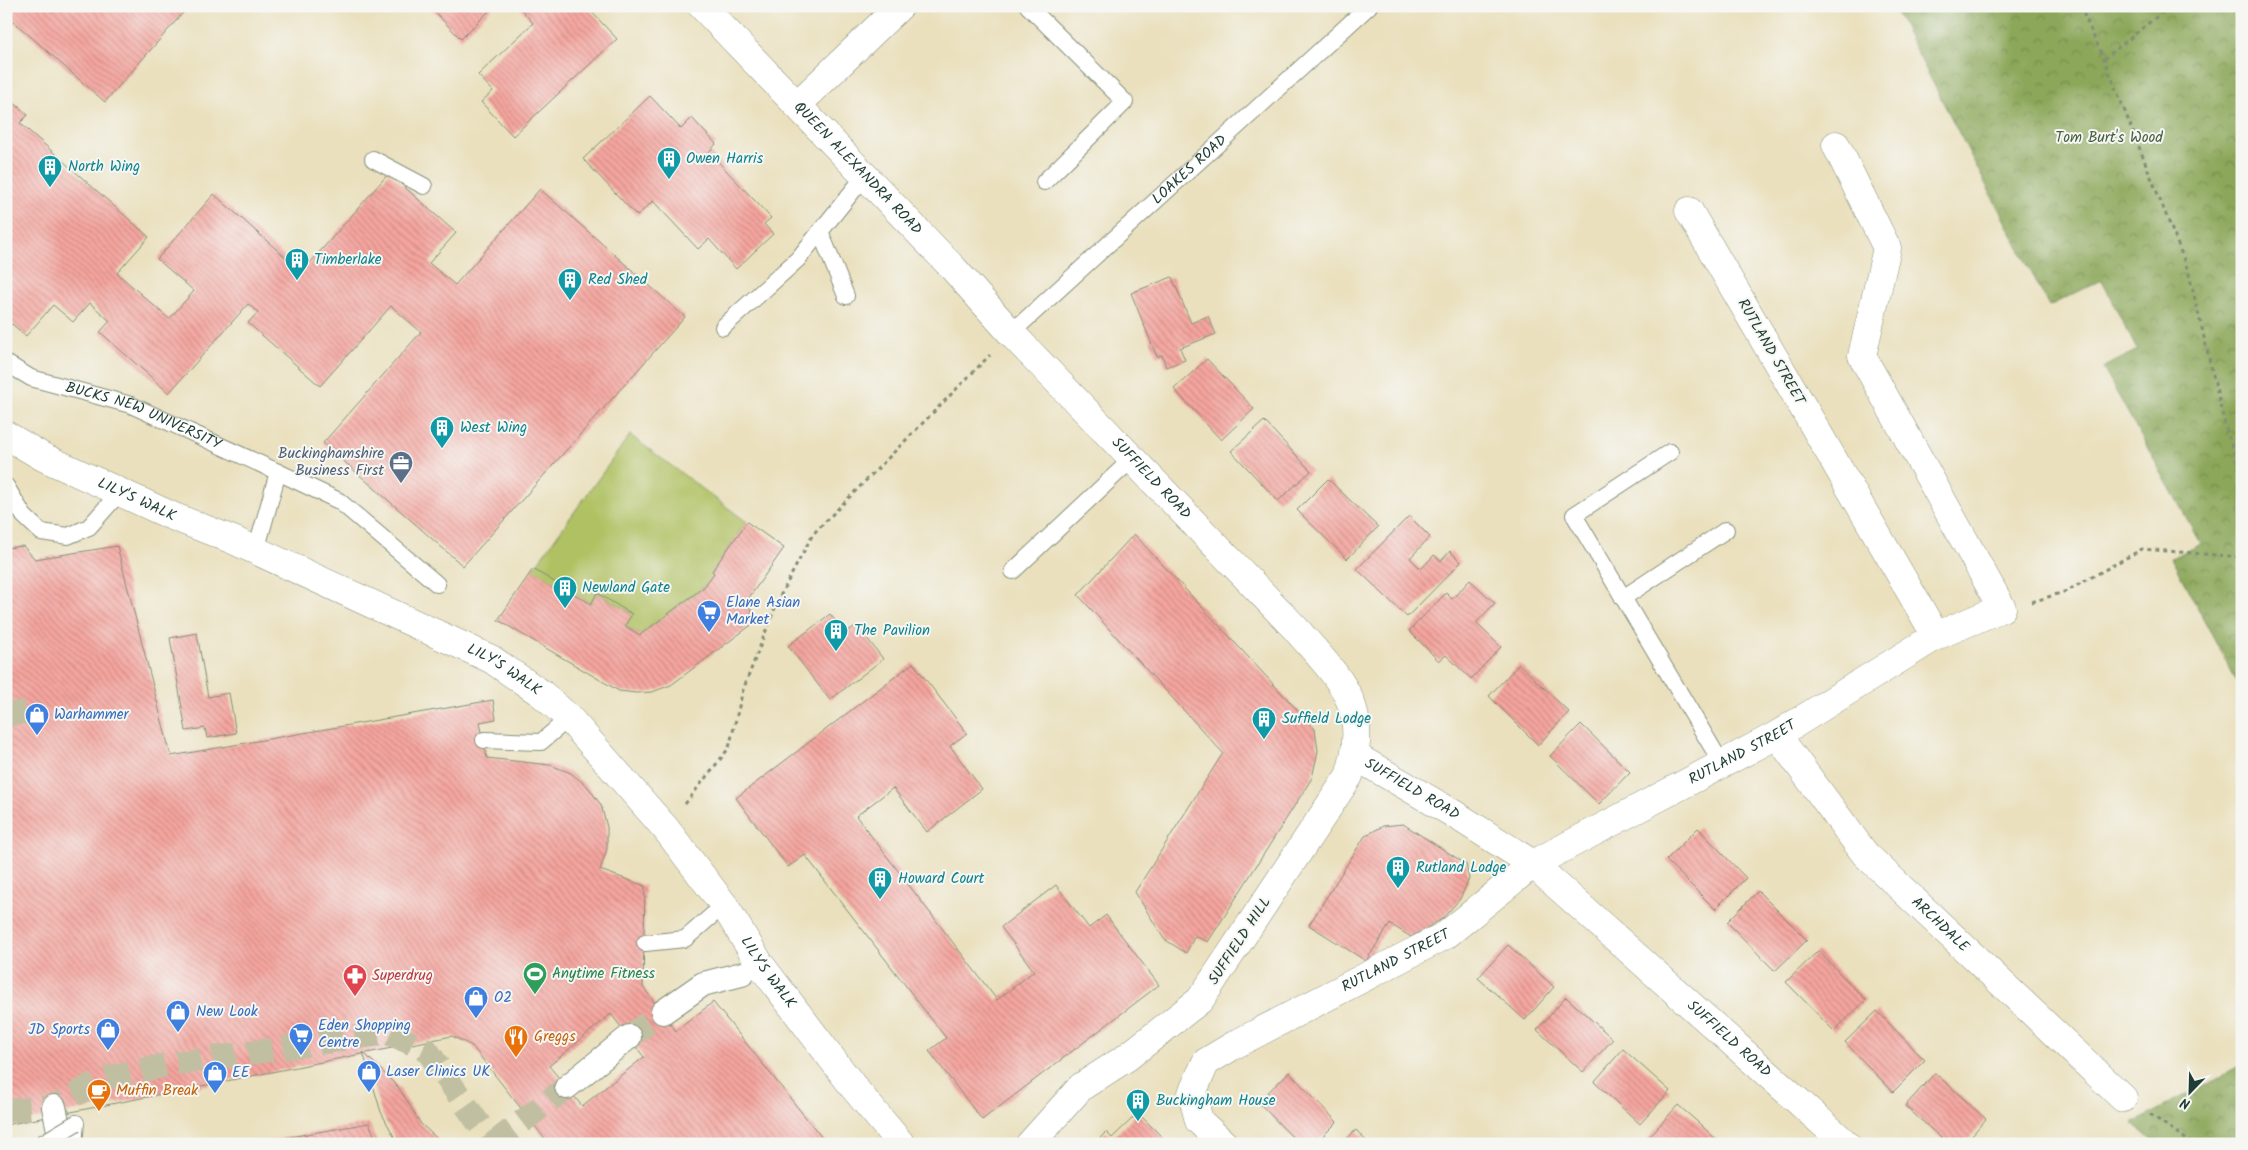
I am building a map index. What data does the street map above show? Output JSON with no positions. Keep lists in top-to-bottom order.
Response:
{
  "streets": {
    "street": [
      "QUEEN ALEXANDRA ROAD",
      "RUTLAND STREET",
      "SUFFIELD ROAD",
      "LILY'S WALK",
      "ARCHDALE",
      "SUFFIELD HILL"
    ],
    "lane": ["LOAKES ROAD", "BUCKS NEW UNIVERSITY"]
  },
  "crossings": [
    ["QUEEN ALEXANDRA ROAD", "LOAKES ROAD"],
    ["QUEEN ALEXANDRA ROAD", "SUFFIELD ROAD"],
    ["LOAKES ROAD", "SUFFIELD ROAD"],
    ["RUTLAND STREET", "SUFFIELD ROAD"],
    ["RUTLAND STREET", "ARCHDALE"],
    ["SUFFIELD ROAD", "SUFFIELD HILL"]
  ],
  "parks": ["Tom Burt's Wood"],
  "places": {
    "building": [
      "Owen Harris",
      "North Wing",
      "Timberlake",
      "Red Shed",
      "West Wing",
      "Newland Gate",
      "The Pavilion",
      "Suffield Lodge",
      "Rutland Lodge",
      "Howard Court",
      "Buckingham House"
    ],
    "office": ["Buckinghamshire Business First"],
    "supermarket": ["Elane Asian Market", "Eden Shopping Centre"],
    "shop": [
      "Warhammer",
      "O2",
      "New Look",
      "JD Sports",
      "Laser Clinics UK",
      "EE"
    ],
    "sports": ["Anytime Fitness"],
    "pharmacy": ["Superdrug"],
    "restaurant": ["Greggs"],
    "cafe": ["Muffin Break"]
  },
  "north": "bottom left"
}
